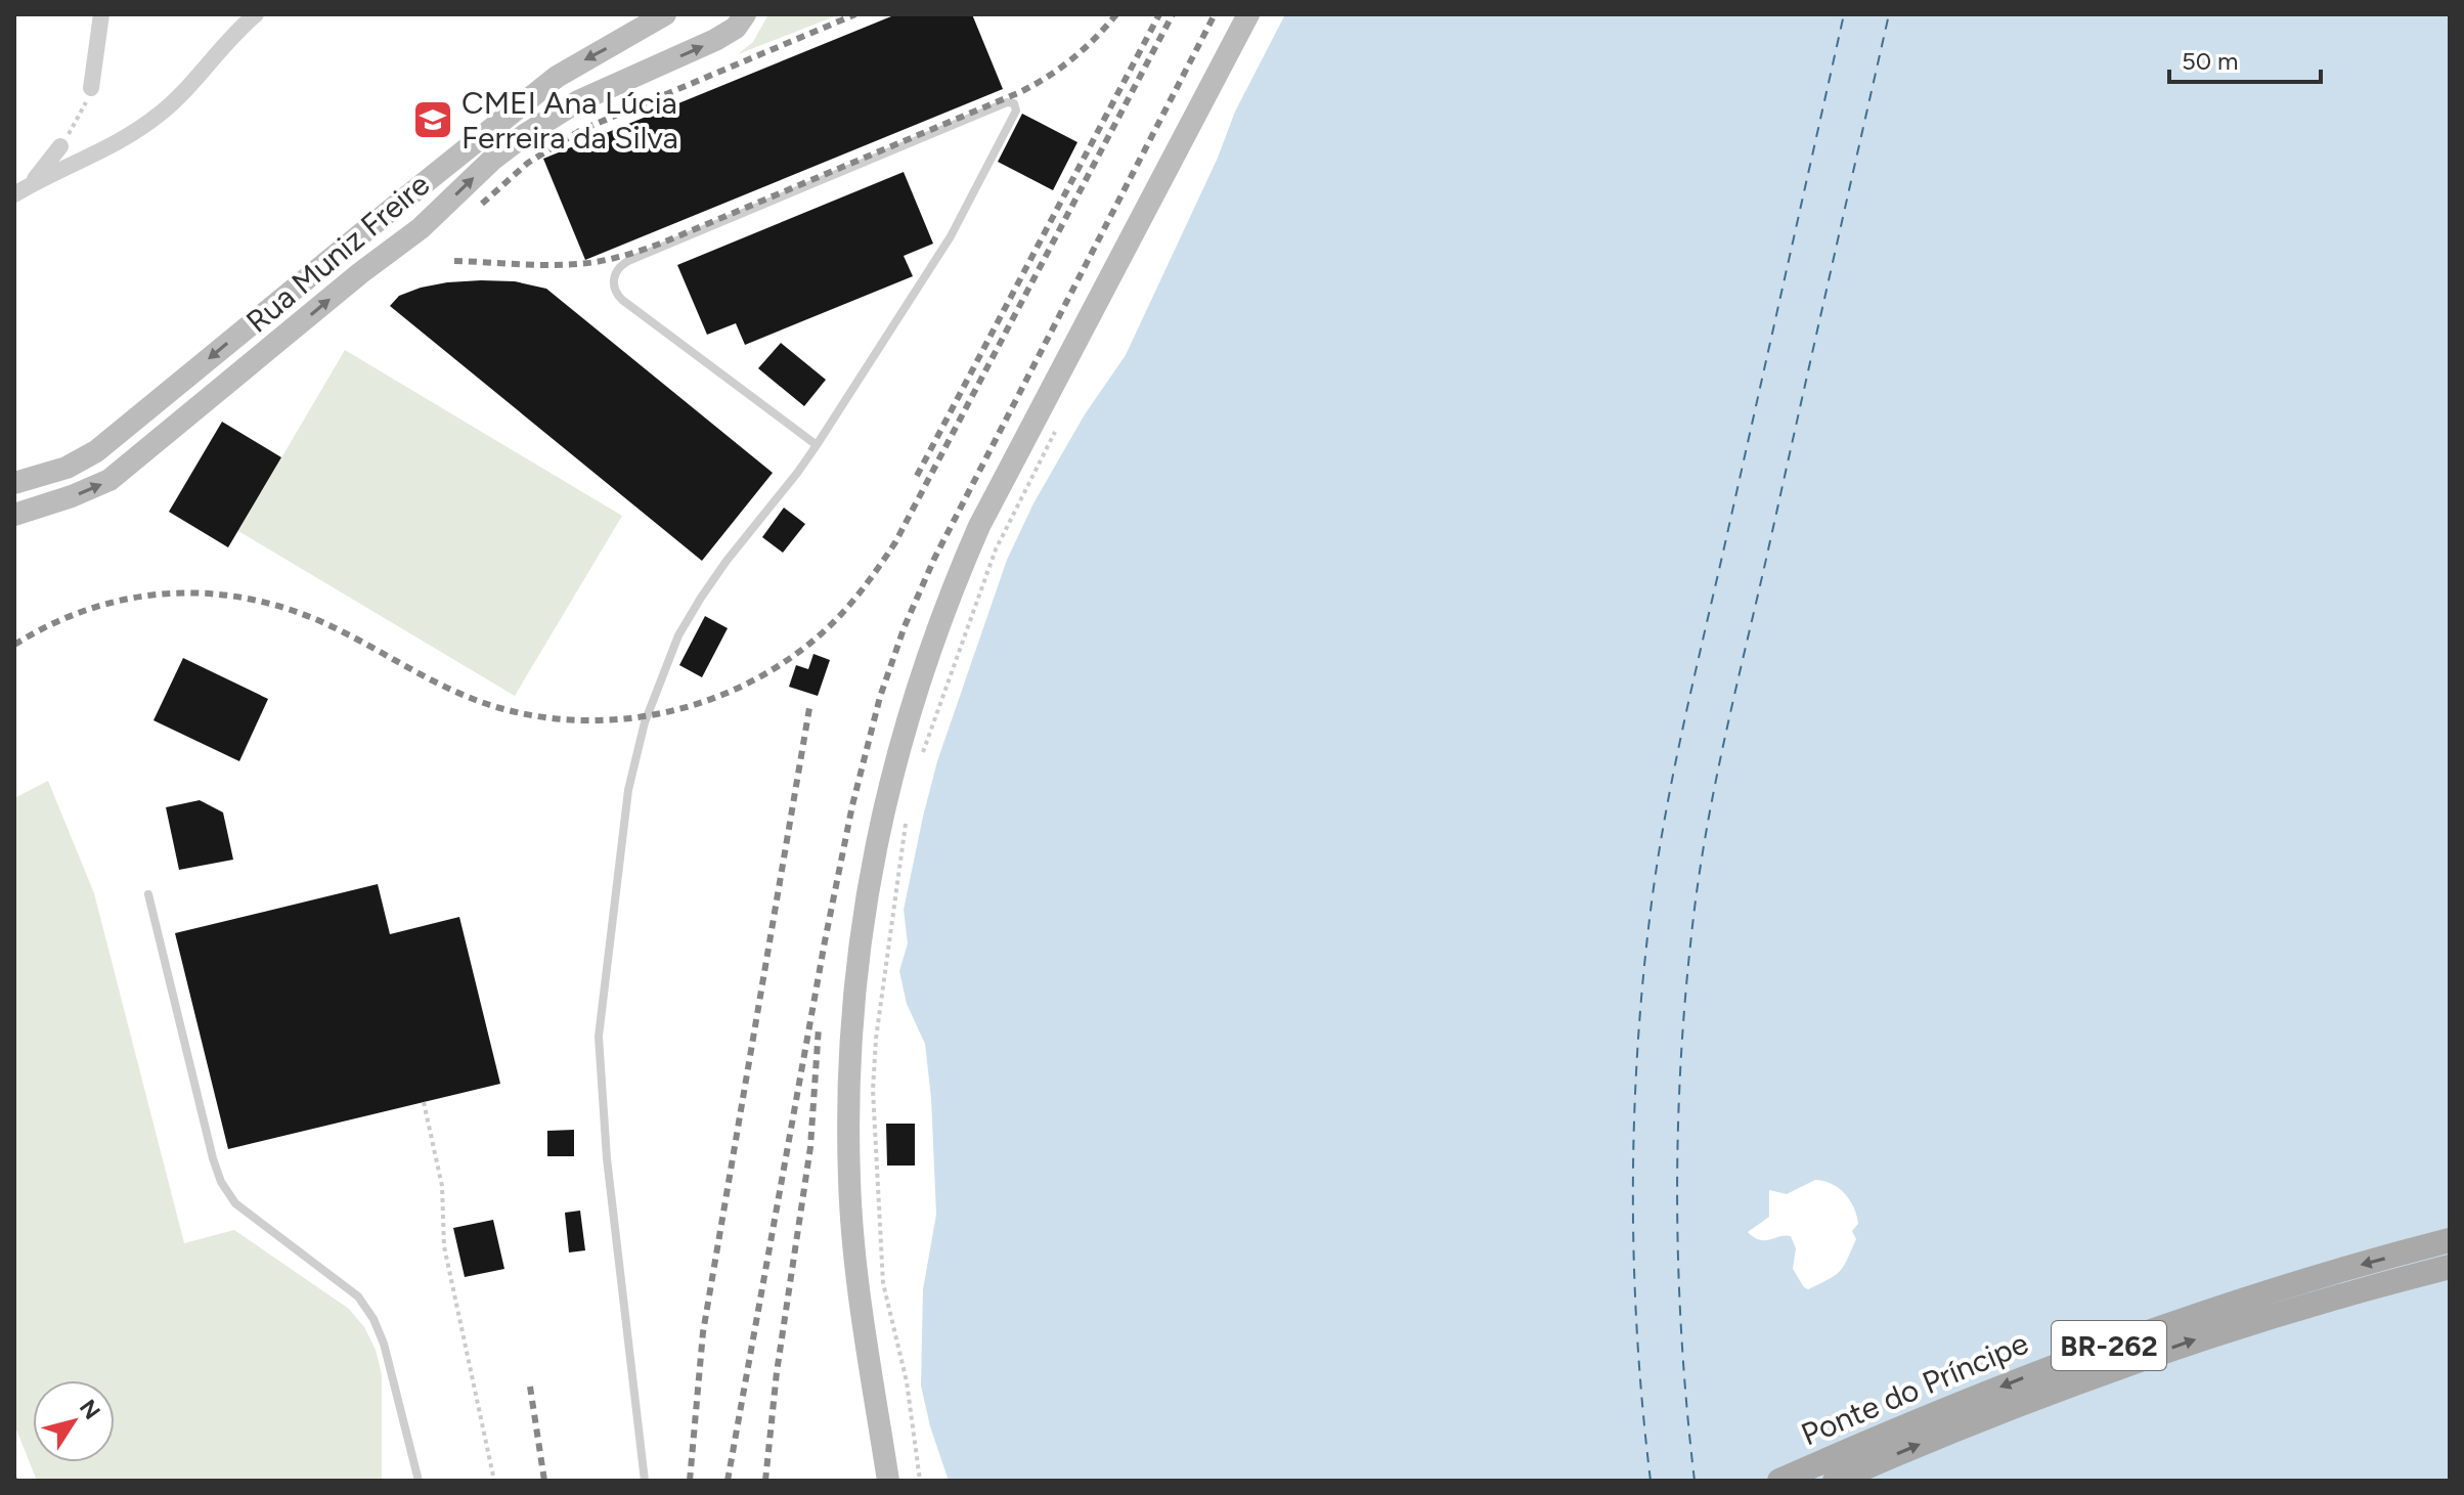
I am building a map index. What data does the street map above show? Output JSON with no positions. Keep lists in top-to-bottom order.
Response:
{
  "streets": {
    "main road": ["BR-262", "Ponte do Príncipe"],
    "street": ["Rua Muniz Freire"]
  },
  "places": {
    "school or university": ["CMEI Ana Lúcia Ferreira da Silva"]
  },
  "scale_bar": "50 m",
  "north": "top right"
}
